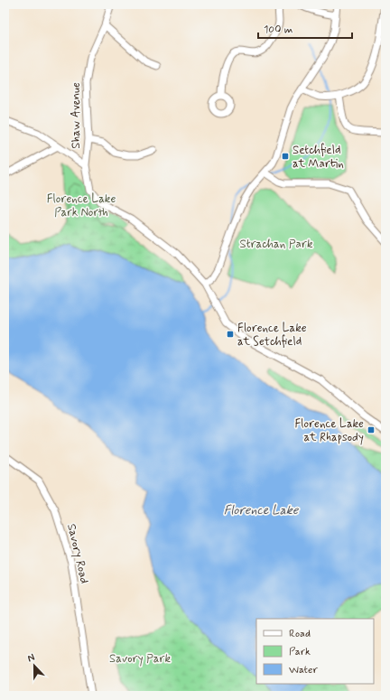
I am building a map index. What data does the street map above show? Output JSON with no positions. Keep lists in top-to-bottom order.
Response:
{
  "streets": {
    "street": ["Shaw Avenue", "Savory Road"]
  },
  "water": ["Florence Lake"],
  "parks": ["Florence Lake Park North", "Strachan Park", "Savory Park"],
  "places": {
    "transit": ["Setchfield at Martin", "Florence Lake at Setchfield", "Florence Lake at Rhapsody"]
  },
  "legend": ["Road", "Park", "Water"],
  "scale_bar": "100 m",
  "north": "top"
}
